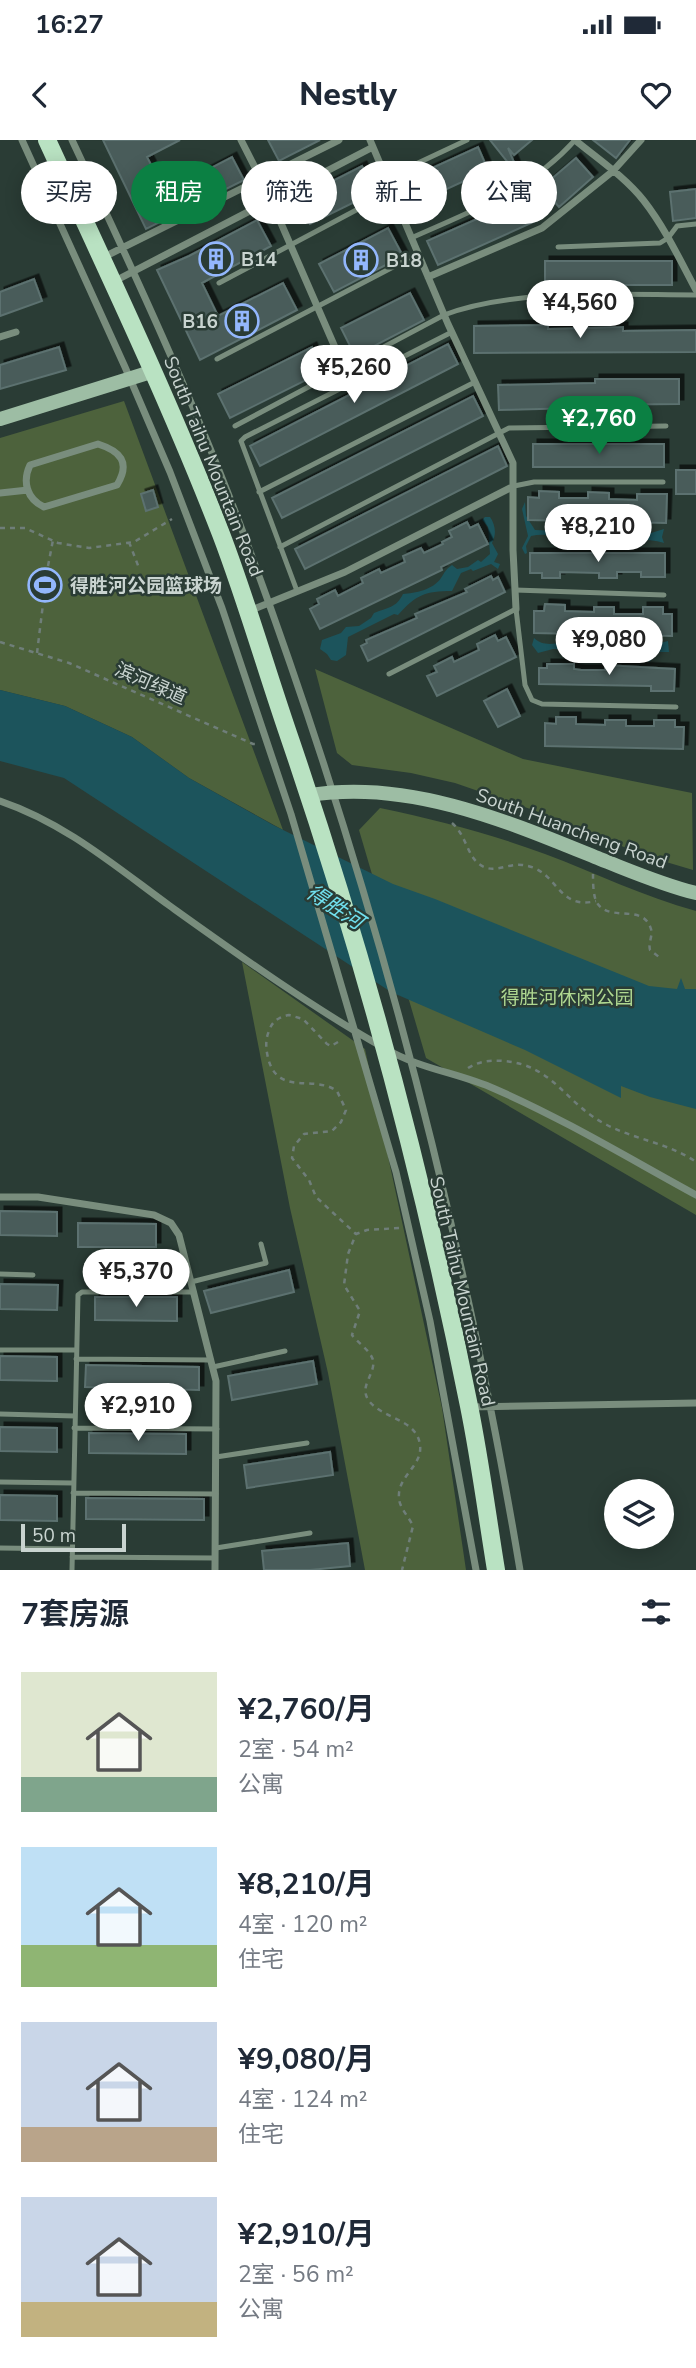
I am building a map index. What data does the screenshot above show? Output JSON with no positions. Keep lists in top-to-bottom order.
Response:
{
  "streets": {
    "main road": ["South Taihu Mountain Road", "South Huancheng Road"],
    "path": ["滨河绿道"]
  },
  "crossings": [
    ["South Taihu Mountain Road", "South Huancheng Road"]
  ],
  "water": ["得胜河"],
  "parks": ["得胜河休闲公园"],
  "places": {
    "building": ["B14", "B18", "B16"],
    "sports": ["得胜河公园篮球场"]
  },
  "scale_bar": "50 m",
  "page": {
    "status": "16:27",
    "header": "Nestly",
    "chip": [
      "买房",
      "租房",
      "筛选",
      "新上",
      "公寓"
    ],
    "price": [
      "¥4,560",
      "¥5,260",
      "¥2,760",
      "¥8,210",
      "¥9,080",
      "¥5,370",
      "¥2,910"
    ],
    "scale": "50 m",
    "heading": "7套房源",
    "list": [
      {
        "name": "¥2,760/月",
        "note": "2室 · 54 m² · 公寓"
      },
      {
        "name": "¥8,210/月",
        "note": "4室 · 120 m² · 住宅"
      },
      {
        "name": "¥9,080/月",
        "note": "4室 · 124 m² · 住宅"
      },
      {
        "name": "¥2,910/月",
        "note": "2室 · 56 m² · 公寓"
      }
    ]
  }
}
